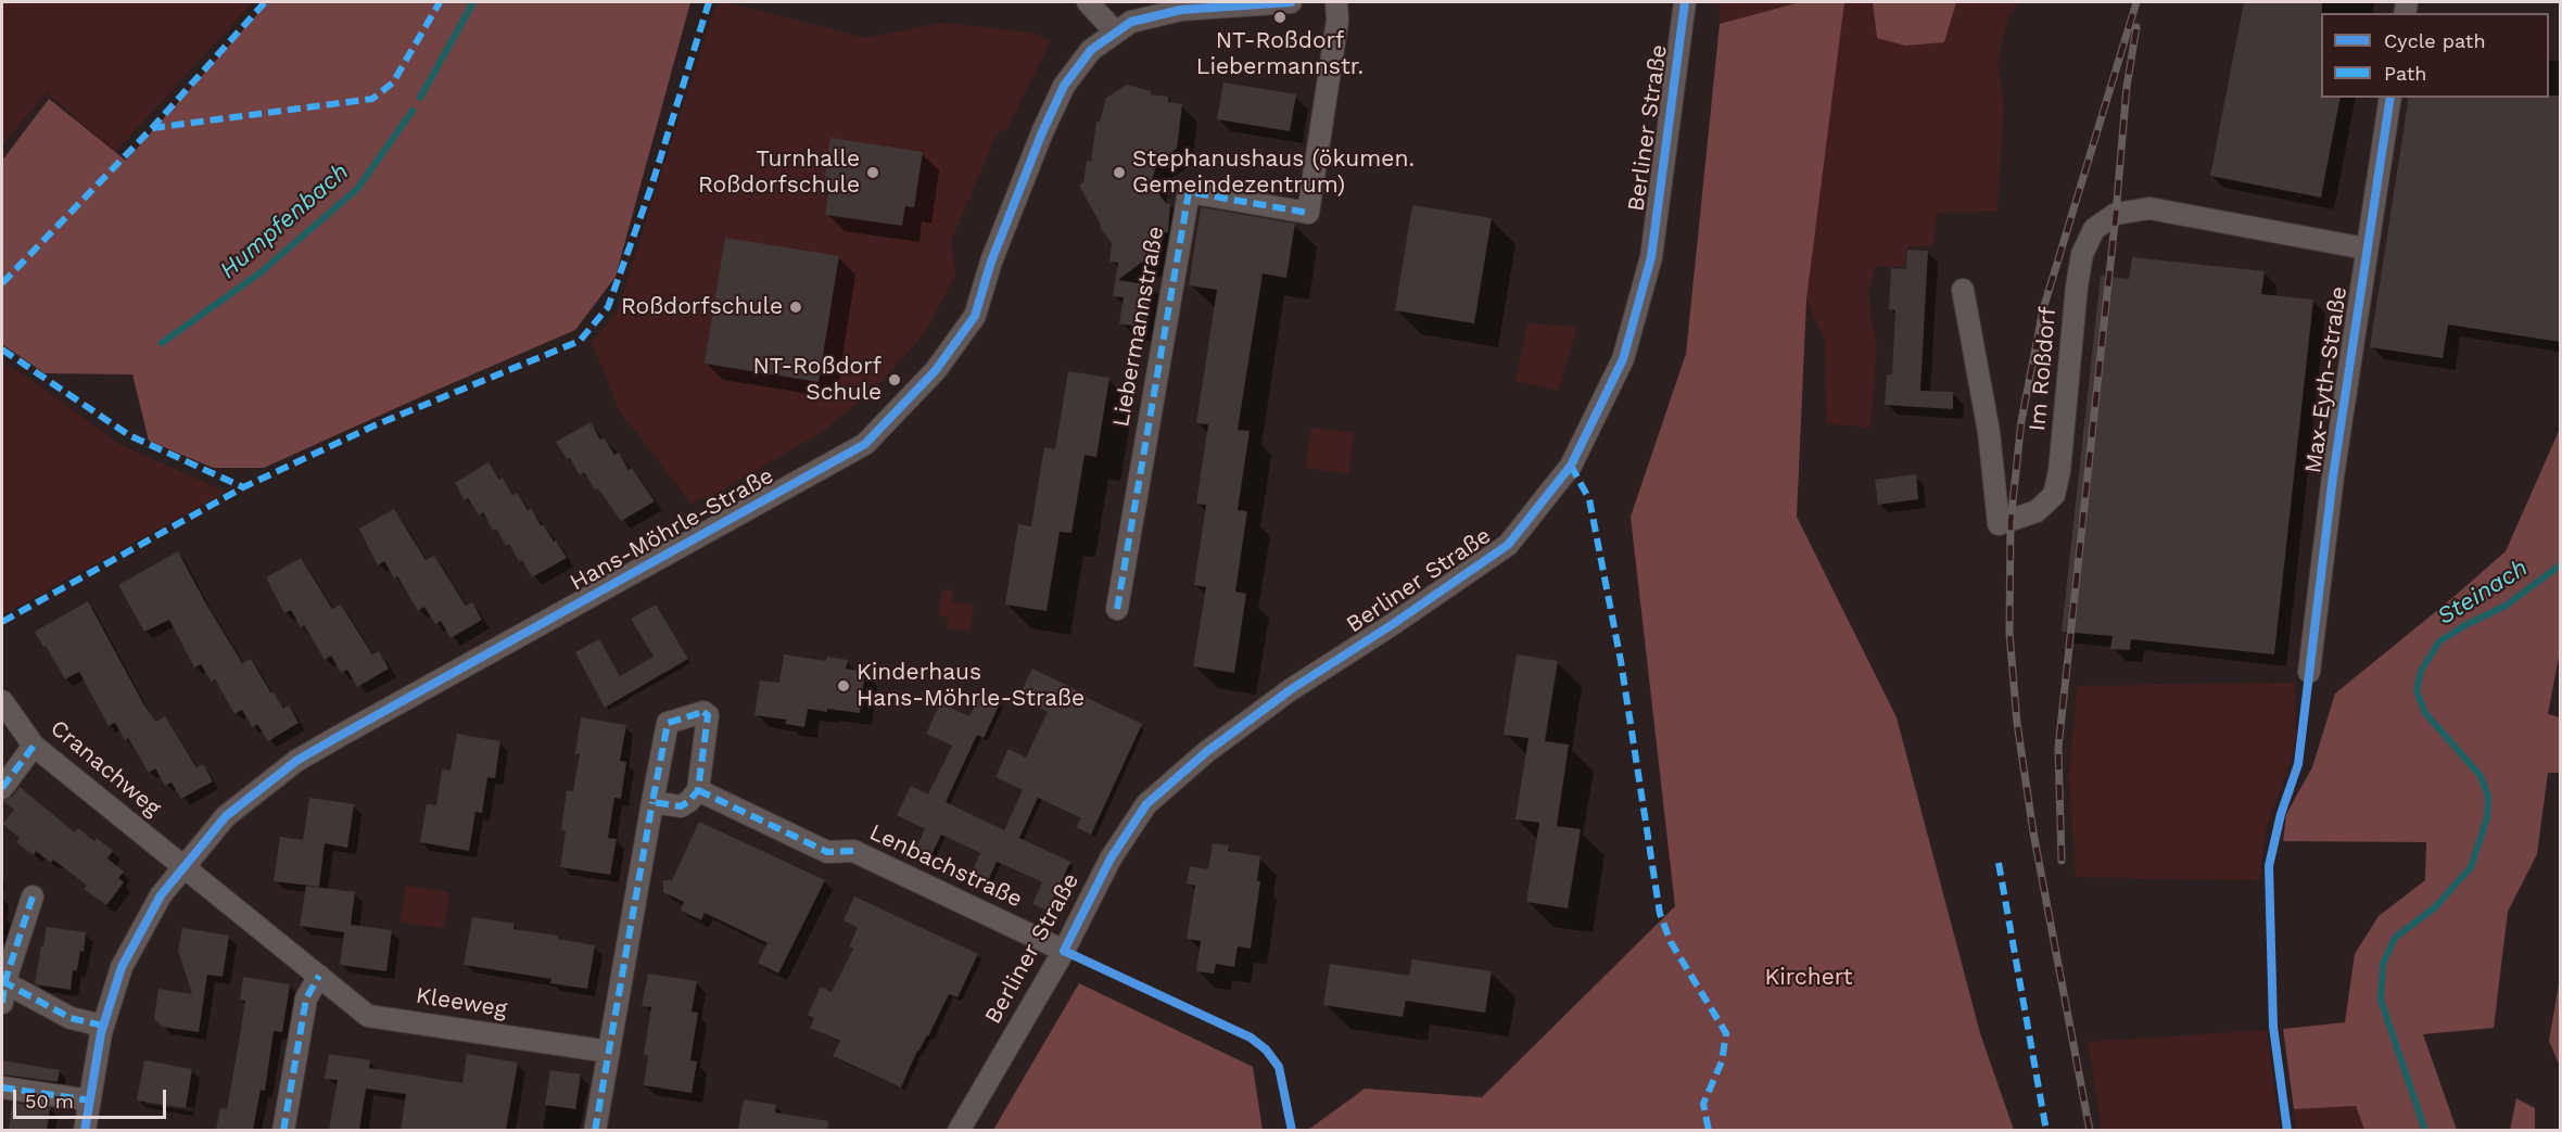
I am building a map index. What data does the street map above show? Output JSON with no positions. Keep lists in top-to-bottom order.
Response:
{
  "streets": {
    "street": [
      "Berliner Straße",
      "Liebermannstraße",
      "Im Roßdorf",
      "Max-Eyth-Straße",
      "Hans-Möhrle-Straße",
      "Cranachweg",
      "Lenbachstraße",
      "Kleeweg"
    ]
  },
  "crossings": [
    ["Berliner Straße", "Lenbachstraße"],
    ["Im Roßdorf", "Max-Eyth-Straße"],
    ["Hans-Möhrle-Straße", "Cranachweg"],
    ["Hans-Möhrle-Straße", "Kleeweg"],
    ["Cranachweg", "Kleeweg"]
  ],
  "water": ["Humpfenbach", "Steinach"],
  "parks": ["Kirchert"],
  "places": [
    "NT-Roßdorf Liebermannstr.",
    "Turnhalle Roßdorfschule",
    "Stephanushaus (ökumen. Gemeindezentrum)",
    "Roßdorfschule",
    "NT-Roßdorf Schule",
    "Kinderhaus Hans-Möhrle-Straße"
  ],
  "legend": ["Cycle path", "Path"],
  "scale_bar": "50 m"
}
